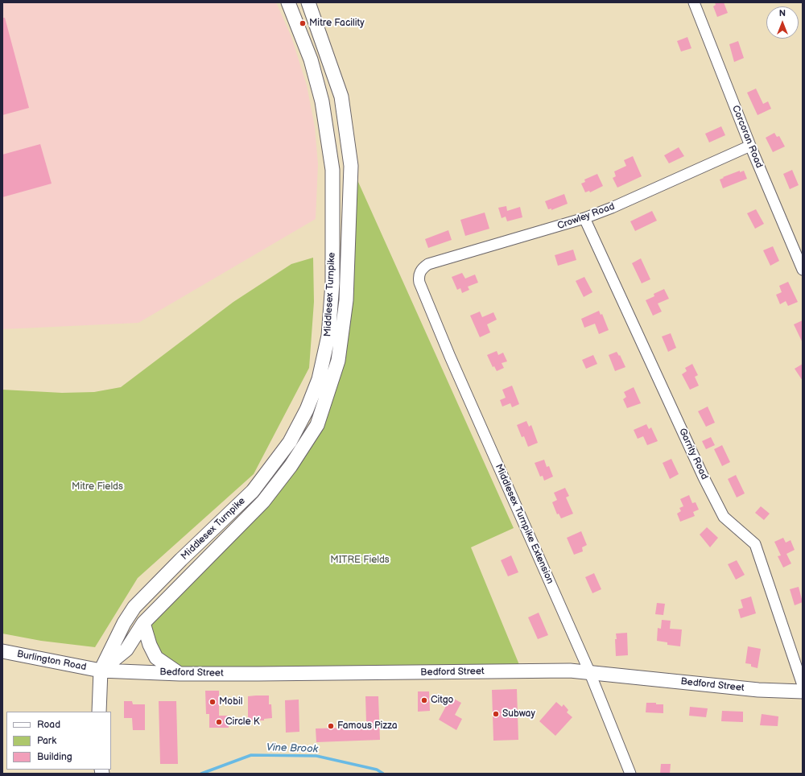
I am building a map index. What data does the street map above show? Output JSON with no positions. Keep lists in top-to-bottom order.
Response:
{
  "streets": {
    "main road": ["Middlesex Turnpike", "Burlington Road", "Bedford Street"],
    "street": [
      "Corcoran Road",
      "Crowley Road",
      "Garrity Road",
      "Middlesex Turnpike Extension"
    ]
  },
  "crossings": [
    ["Corcoran Road", "Crowley Road"],
    ["Crowley Road", "Garrity Road"],
    ["Crowley Road", "Middlesex Turnpike Extension"],
    ["Middlesex Turnpike", "Burlington Road"],
    ["Middlesex Turnpike", "Bedford Street"],
    ["Middlesex Turnpike Extension", "Bedford Street"],
    ["Burlington Road", "Bedford Street"]
  ],
  "water": ["Vine Brook"],
  "parks": ["Mitre Fields", "MITRE Fields"],
  "places": [
    "Mitre Facility",
    "Citgo",
    "Mobil",
    "Subway",
    "Circle K",
    "Famous Pizza"
  ],
  "legend": ["Road", "Park", "Building"],
  "north": "top"
}
